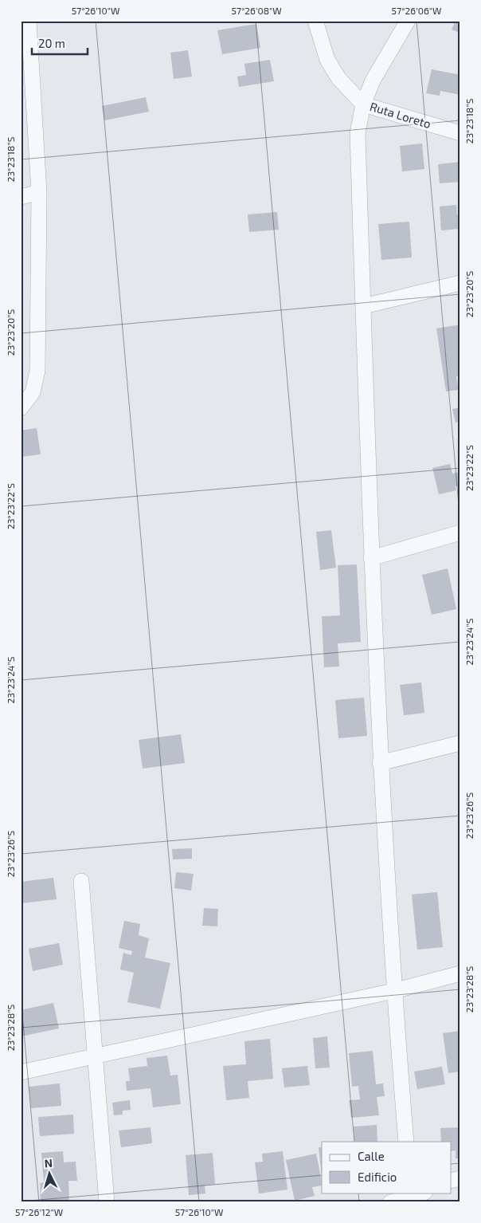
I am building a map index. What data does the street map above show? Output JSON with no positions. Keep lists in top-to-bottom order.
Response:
{
  "streets": {
    "street": ["Ruta Loreto"]
  },
  "legend": ["Calle", "Edificio"],
  "scale_bar": "20 m",
  "north": "top",
  "coordinates": [
    "57°26'10\"W",
    "57°26'08\"W",
    "57°26'06\"W",
    "23°23'18\"S",
    "23°23'20\"S",
    "23°23'22\"S",
    "23°23'24\"S",
    "23°23'26\"S",
    "23°23'28\"S",
    "57°26'12\"W"
  ]
}
